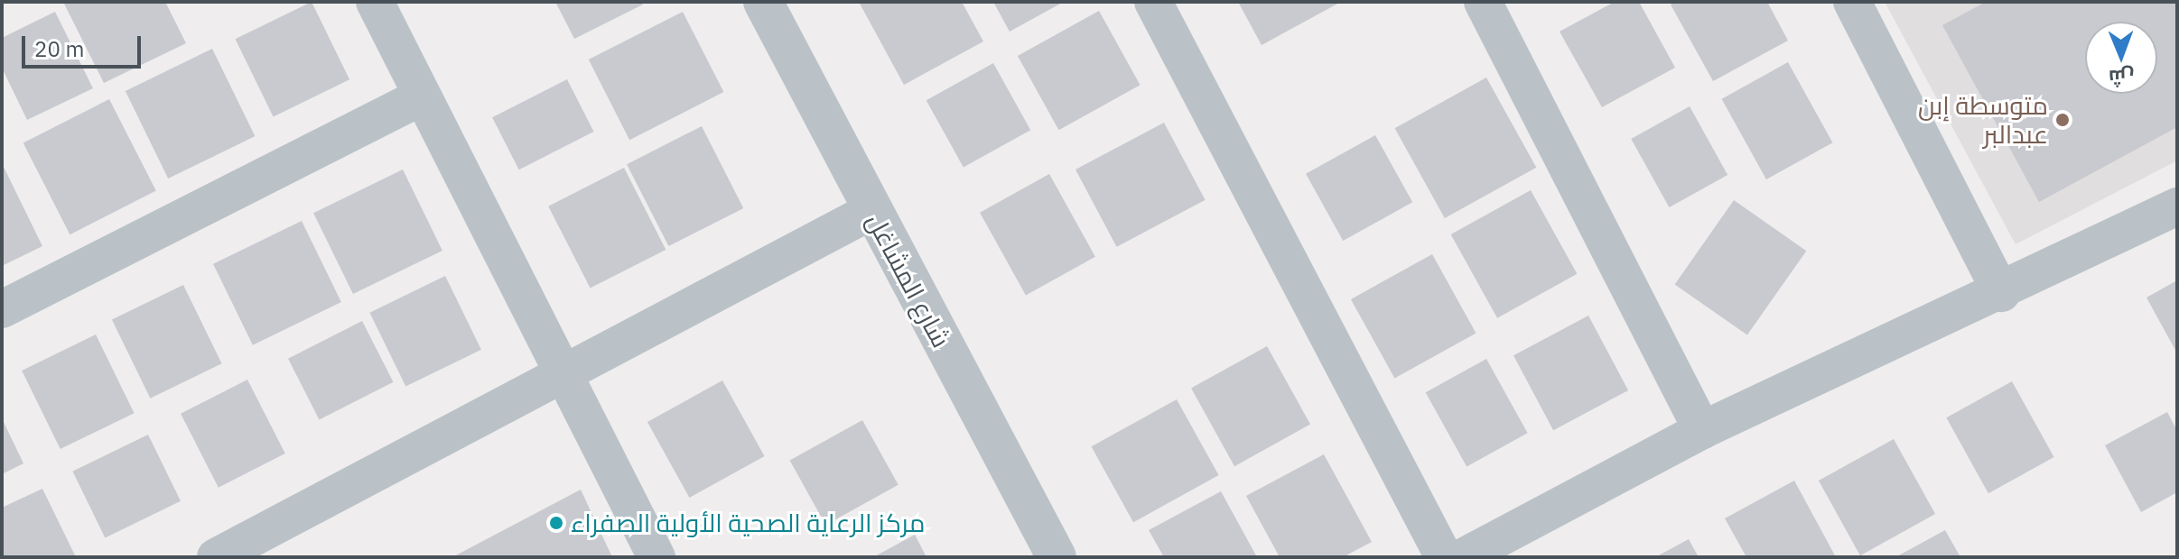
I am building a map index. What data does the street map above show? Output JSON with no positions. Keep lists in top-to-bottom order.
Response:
{
  "streets": {
    "street": ["شارع المشاغل"]
  },
  "places": ["متوسطة إبن عبدالبر", "مركز الرعاية الصحية الأولية الصفراء"],
  "scale_bar": "20 m",
  "north": "bottom"
}
